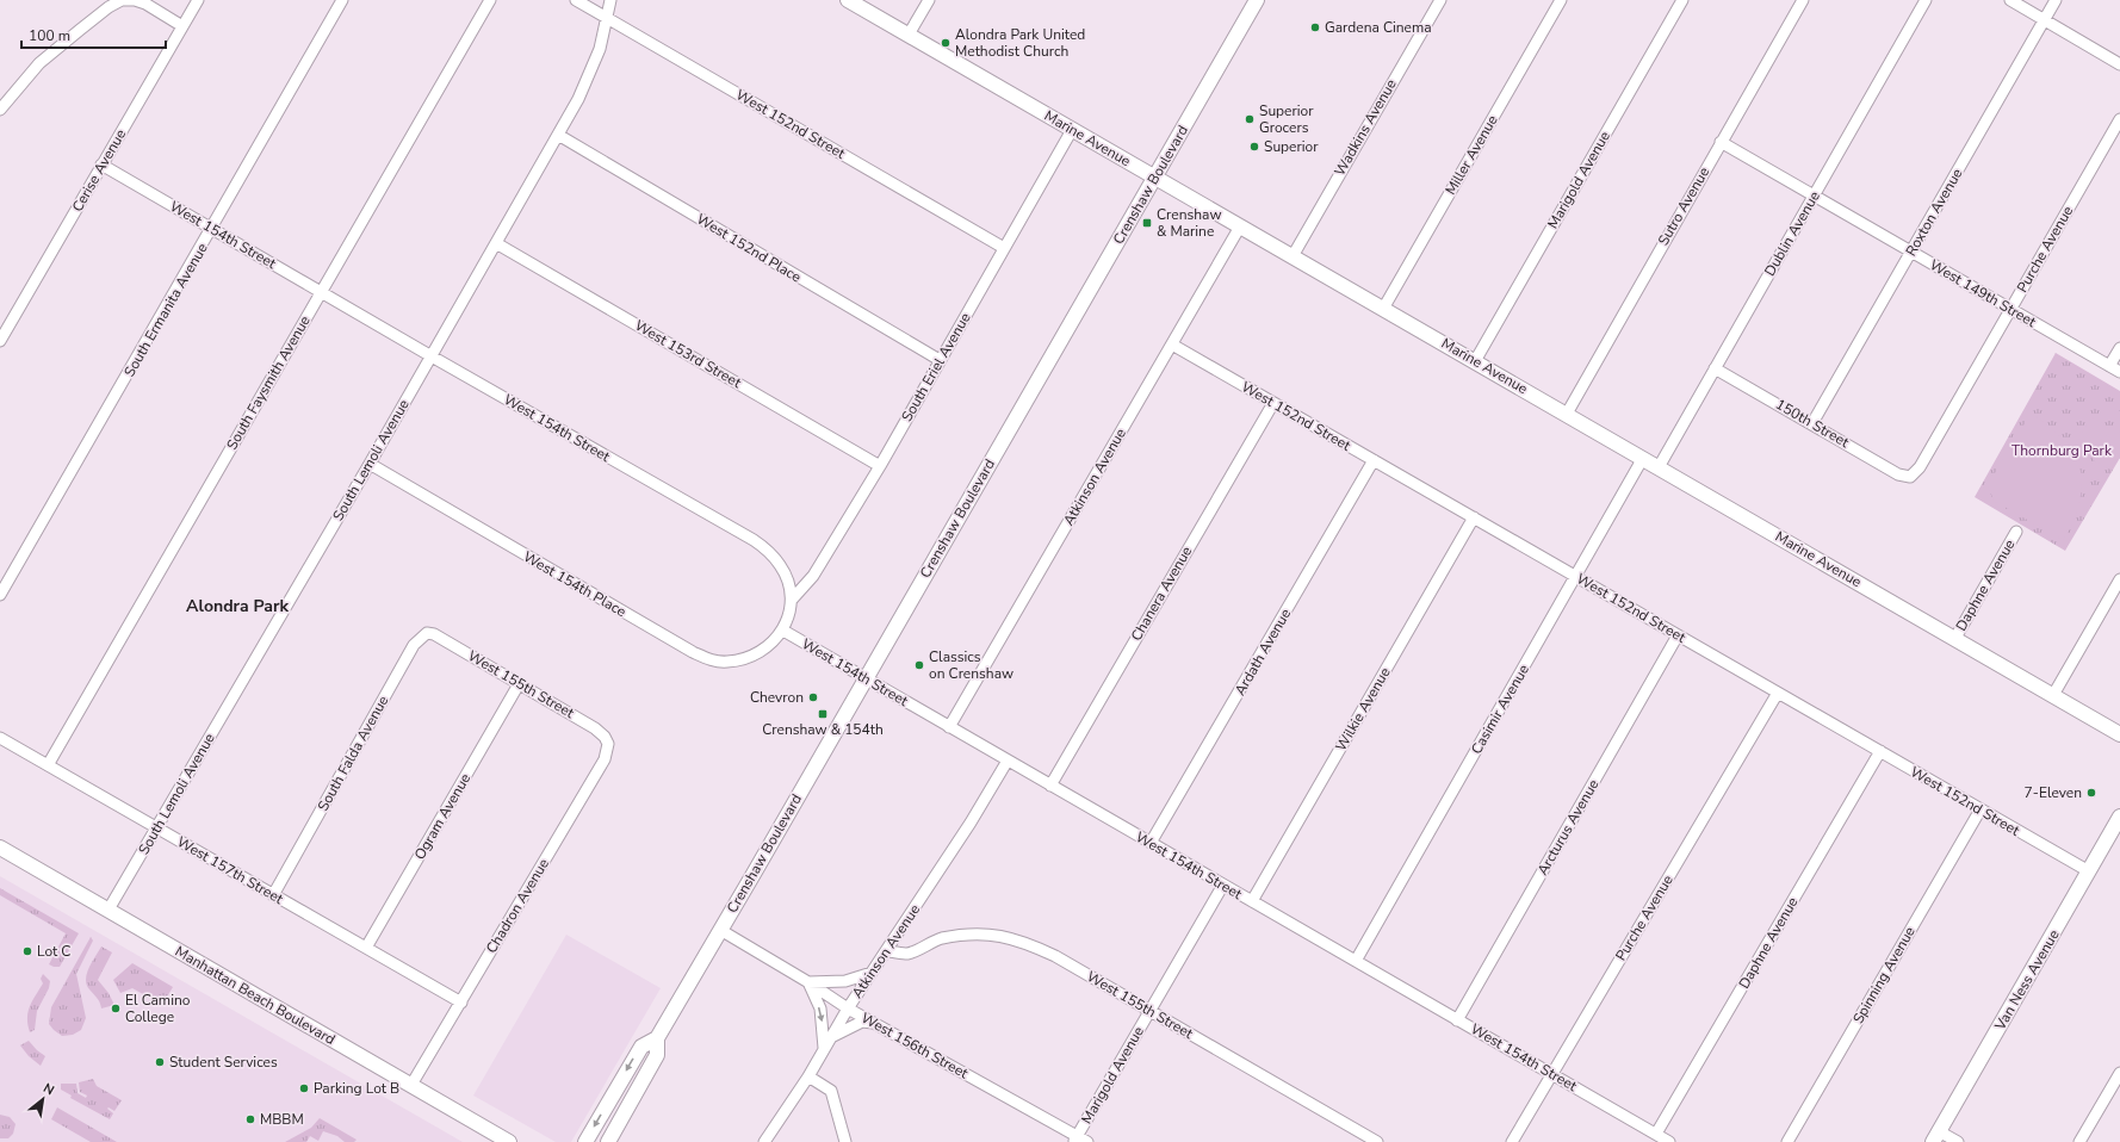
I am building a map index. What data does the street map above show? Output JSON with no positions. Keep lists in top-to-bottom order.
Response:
{
  "streets": {
    "main road": [
      "Marine Avenue",
      "Crenshaw Boulevard",
      "Van Ness Avenue",
      "Manhattan Beach Boulevard"
    ],
    "street": [
      "West 152nd Street",
      "Wadkins Avenue",
      "Miller Avenue",
      "Cerise Avenue",
      "Marigold Avenue",
      "Sutro Avenue",
      "Roxton Avenue",
      "Dublin Avenue",
      "West 154th Street",
      "West 152nd Place",
      "Purche Avenue",
      "West 149th Street",
      "South Ermanita Avenue",
      "West 153rd Street",
      "South Eriel Avenue",
      "South Faysmith Avenue",
      "150th Street",
      "South Lemoli Avenue",
      "Atkinson Avenue",
      "West 154th Place",
      "Daphne Avenue",
      "Chanera Avenue",
      "Ardath Avenue",
      "West 155th Street",
      "Wilkie Avenue",
      "Casimir Avenue",
      "South Falda Avenue",
      "Ogram Avenue",
      "Arcturus Avenue",
      "West 157th Street",
      "Chadron Avenue",
      "Spinning Avenue",
      "West 156th Street"
    ]
  },
  "crossings": [
    ["West 152nd Street", "Purche Avenue"],
    ["West 152nd Street", "South Eriel Avenue"],
    ["West 152nd Street", "South Lemoli Avenue"],
    ["West 152nd Street", "Atkinson Avenue"],
    ["West 152nd Street", "Daphne Avenue"],
    ["West 152nd Street", "Chanera Avenue"],
    ["West 152nd Street", "Ardath Avenue"],
    ["West 152nd Street", "Wilkie Avenue"],
    ["West 152nd Street", "Casimir Avenue"],
    ["West 152nd Street", "Arcturus Avenue"],
    ["West 152nd Street", "Spinning Avenue"],
    ["West 152nd Street", "Van Ness Avenue"],
    ["Wadkins Avenue", "Marine Avenue"],
    ["Marine Avenue", "Miller Avenue"],
    ["Marine Avenue", "Marigold Avenue"],
    ["Marine Avenue", "Crenshaw Boulevard"],
    ["Marine Avenue", "Sutro Avenue"],
    ["Marine Avenue", "Dublin Avenue"],
    ["Marine Avenue", "South Eriel Avenue"],
    ["Marine Avenue", "Atkinson Avenue"],
    ["Marine Avenue", "Daphne Avenue"],
    ["Marine Avenue", "Casimir Avenue"],
    ["Cerise Avenue", "West 154th Street"],
    ["Marigold Avenue", "West 154th Street"],
    ["Marigold Avenue", "West 155th Street"],
    ["Marigold Avenue", "West 156th Street"],
    ["Crenshaw Boulevard", "West 154th Street"],
    ["Crenshaw Boulevard", "West 156th Street"],
    ["Sutro Avenue", "West 149th Street"],
    ["Roxton Avenue", "West 149th Street"],
    ["Roxton Avenue", "150th Street"],
    ["Dublin Avenue", "West 149th Street"],
    ["Dublin Avenue", "150th Street"],
    ["West 154th Street", "Purche Avenue"],
    ["West 154th Street", "South Ermanita Avenue"],
    ["West 154th Street", "South Eriel Avenue"],
    ["West 154th Street", "South Faysmith Avenue"],
    ["West 154th Street", "South Lemoli Avenue"],
    ["West 154th Street", "Atkinson Avenue"],
    ["West 154th Street", "West 154th Place"],
    ["West 154th Street", "Daphne Avenue"],
    ["West 154th Street", "Chanera Avenue"],
    ["West 154th Street", "Ardath Avenue"],
    ["West 154th Street", "Wilkie Avenue"],
    ["West 154th Street", "Casimir Avenue"],
    ["West 154th Street", "Arcturus Avenue"],
    ["West 152nd Place", "South Eriel Avenue"],
    ["West 152nd Place", "South Lemoli Avenue"],
    ["Purche Avenue", "West 149th Street"],
    ["Purche Avenue", "150th Street"],
    ["West 153rd Street", "South Eriel Avenue"],
    ["West 153rd Street", "South Lemoli Avenue"],
    ["South Faysmith Avenue", "West 157th Street"],
    ["South Lemoli Avenue", "West 154th Place"],
    ["South Lemoli Avenue", "West 157th Street"],
    ["South Lemoli Avenue", "Manhattan Beach Boulevard"],
    ["Atkinson Avenue", "West 155th Street"],
    ["Atkinson Avenue", "West 156th Street"],
    ["West 155th Street", "South Falda Avenue"],
    ["West 155th Street", "Ogram Avenue"],
    ["West 155th Street", "Chadron Avenue"],
    ["South Falda Avenue", "West 157th Street"],
    ["Ogram Avenue", "West 157th Street"],
    ["West 157th Street", "Chadron Avenue"],
    ["Chadron Avenue", "Manhattan Beach Boulevard"]
  ],
  "districts": ["Alondra Park"],
  "parks": ["Thornburg Park"],
  "places": {
    "other": [
      "Gardena Cinema",
      "Alondra Park United Methodist Church",
      "Superior Grocers",
      "Superior",
      "Classics on Crenshaw",
      "Chevron",
      "7-Eleven",
      "Lot C",
      "El Camino College",
      "Student Services",
      "Parking Lot B",
      "MBBM"
    ],
    "transit": ["Crenshaw & Marine", "Crenshaw & 154th"]
  },
  "scale_bar": "100 m",
  "north": "top right"
}
